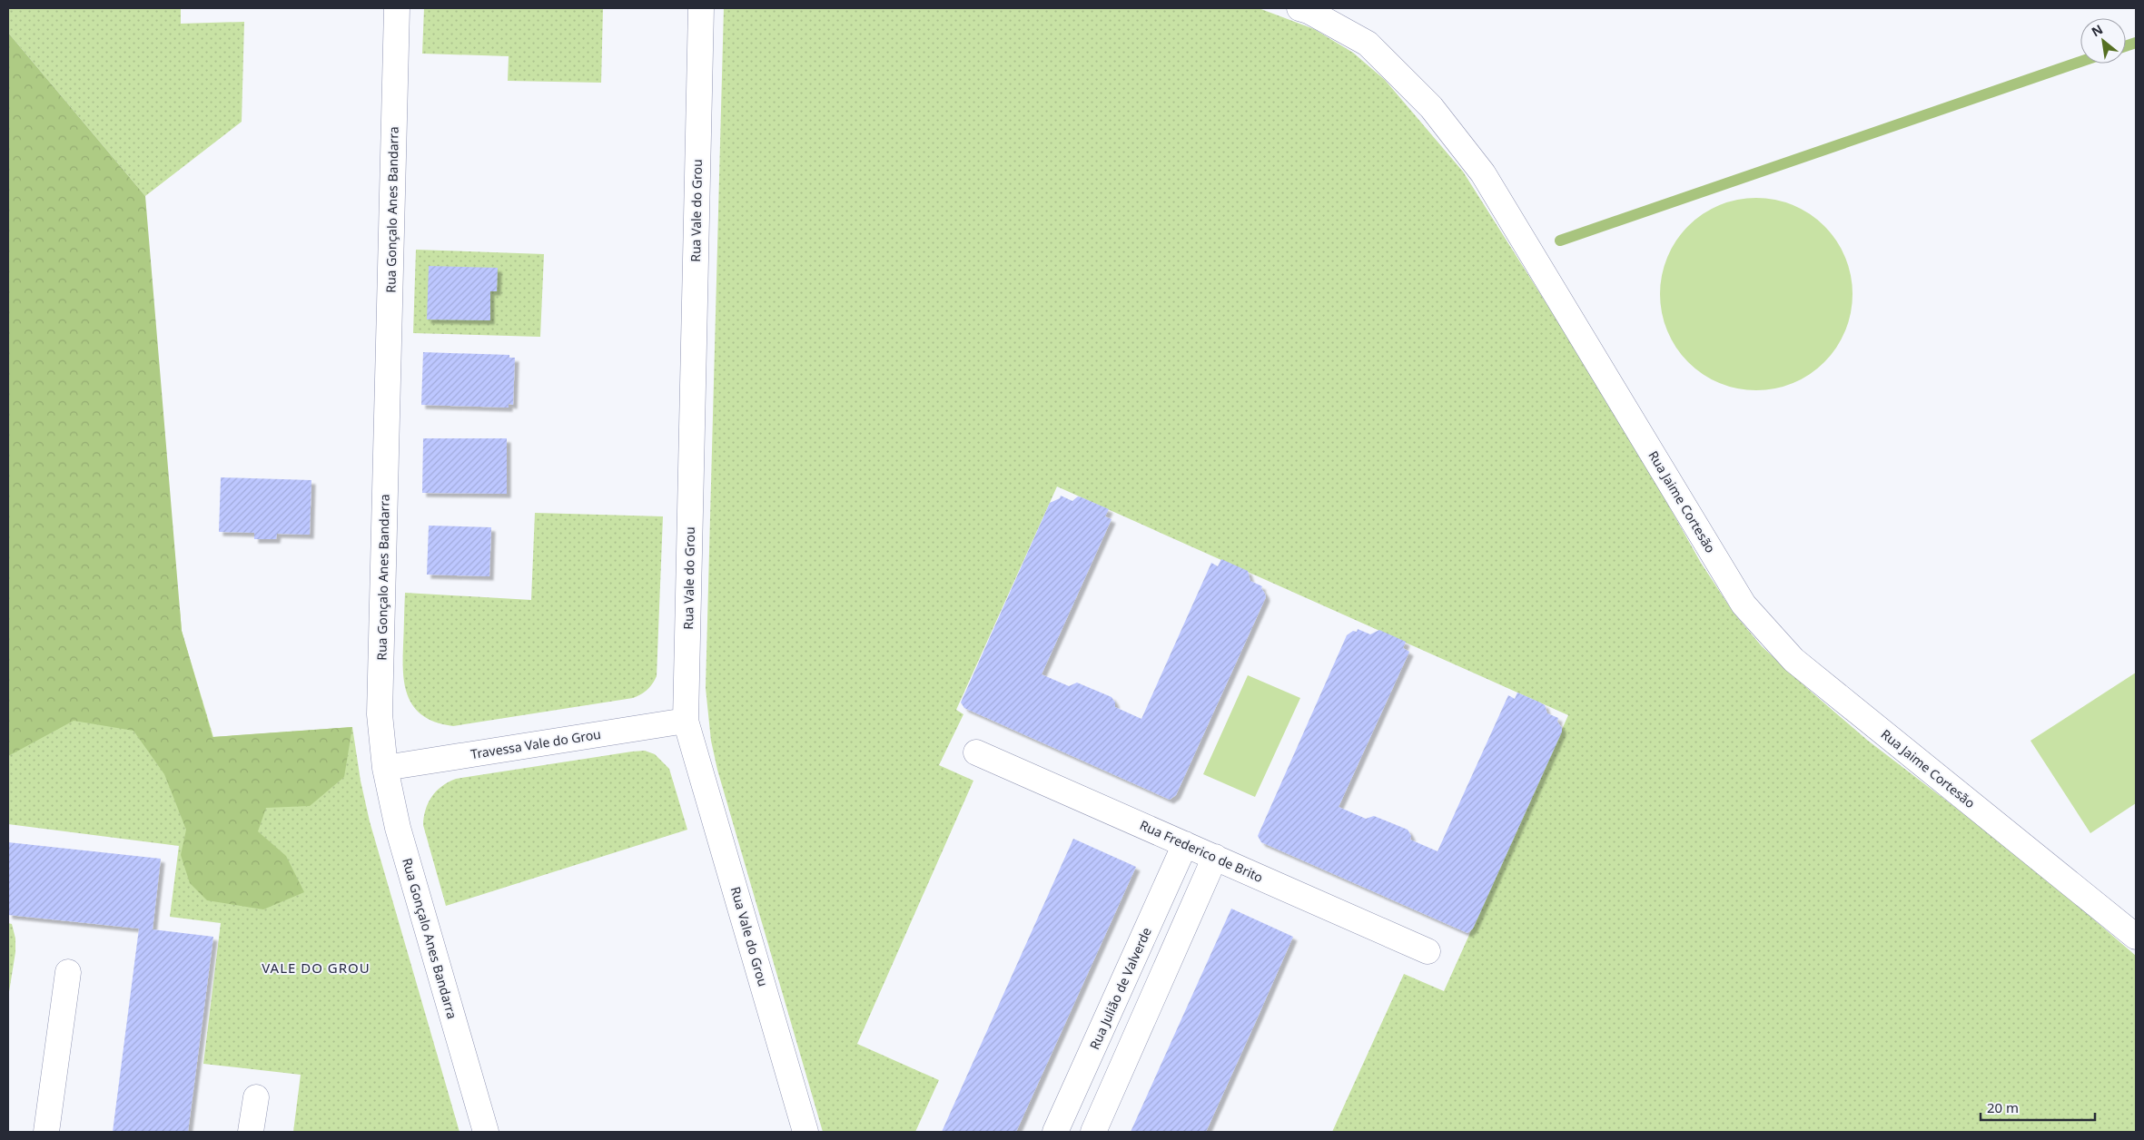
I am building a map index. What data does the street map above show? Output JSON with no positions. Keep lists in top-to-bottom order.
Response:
{
  "streets": {
    "street": [
      "Rua Gonçalo Anes Bandarra",
      "Rua Vale do Grou",
      "Rua Jaime Cortesão",
      "Travessa Vale do Grou",
      "Rua Frederico de Brito",
      "Rua Julião de Valverde"
    ]
  },
  "crossings": [
    ["Rua Gonçalo Anes Bandarra", "Travessa Vale do Grou"],
    ["Rua Vale do Grou", "Travessa Vale do Grou"],
    ["Rua Frederico de Brito", "Rua Julião de Valverde"]
  ],
  "districts": ["VALE DO GROU"],
  "scale_bar": "20 m",
  "north": "top left"
}
